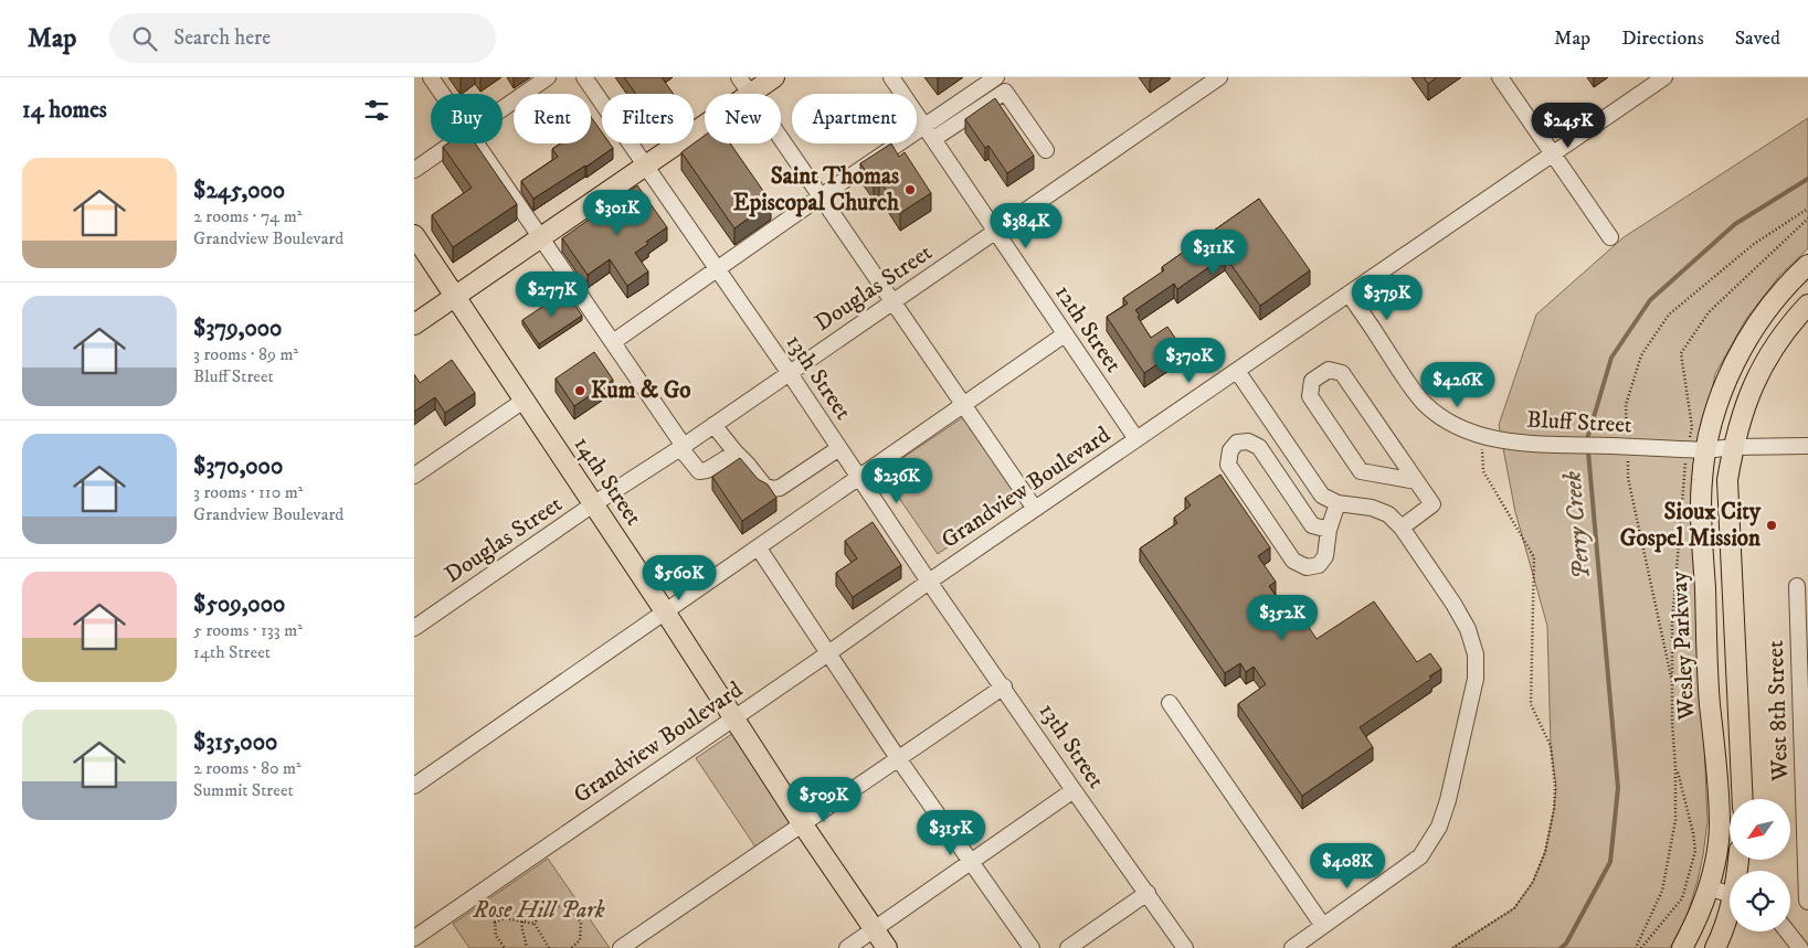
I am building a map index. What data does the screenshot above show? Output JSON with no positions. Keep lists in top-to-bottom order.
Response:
{
  "streets": {
    "main road": ["14th Street", "Wesley Parkway"],
    "street": [
      "Douglas Street",
      "12th Street",
      "13th Street",
      "Bluff Street",
      "Grandview Boulevard",
      "West 8th Street"
    ]
  },
  "crossings": [
    ["Douglas Street", "12th Street"],
    ["Douglas Street", "13th Street"],
    ["Douglas Street", "14th Street"],
    ["12th Street", "Grandview Boulevard"],
    ["13th Street", "Grandview Boulevard"],
    ["Bluff Street", "Grandview Boulevard"],
    ["Bluff Street", "Wesley Parkway"],
    ["14th Street", "Grandview Boulevard"]
  ],
  "water": ["Perry Creek"],
  "parks": ["Rose Hill Park"],
  "places": ["Saint Thomas Episcopal Church", "Kum & Go", "Sioux City Gospel Mission"],
  "north": "bottom left",
  "page": {
    "header": "Map",
    "search": "Search here",
    "nav": ["Map", "Directions", "Saved"],
    "heading": "14 homes",
    "chip": [
      "Buy",
      "Rent",
      "Filters",
      "New",
      "Apartment"
    ],
    "price": [
      "$245K",
      "$301K",
      "$384K",
      "$311K",
      "$277K",
      "$379K",
      "$370K",
      "$426K",
      "$236K",
      "$560K",
      "$352K",
      "$509K",
      "$315K",
      "$408K"
    ],
    "list": [
      {
        "name": "$245,000",
        "note": "2 rooms · 74 m² · Grandview Boulevard"
      },
      {
        "name": "$379,000",
        "note": "3 rooms · 89 m² · Bluff Street"
      },
      {
        "name": "$370,000",
        "note": "3 rooms · 110 m² · Grandview Boulevard"
      },
      {
        "name": "$509,000",
        "note": "5 rooms · 133 m² · 14th Street"
      },
      {
        "name": "$315,000",
        "note": "2 rooms · 80 m² · Summit Street"
      }
    ]
  }
}
